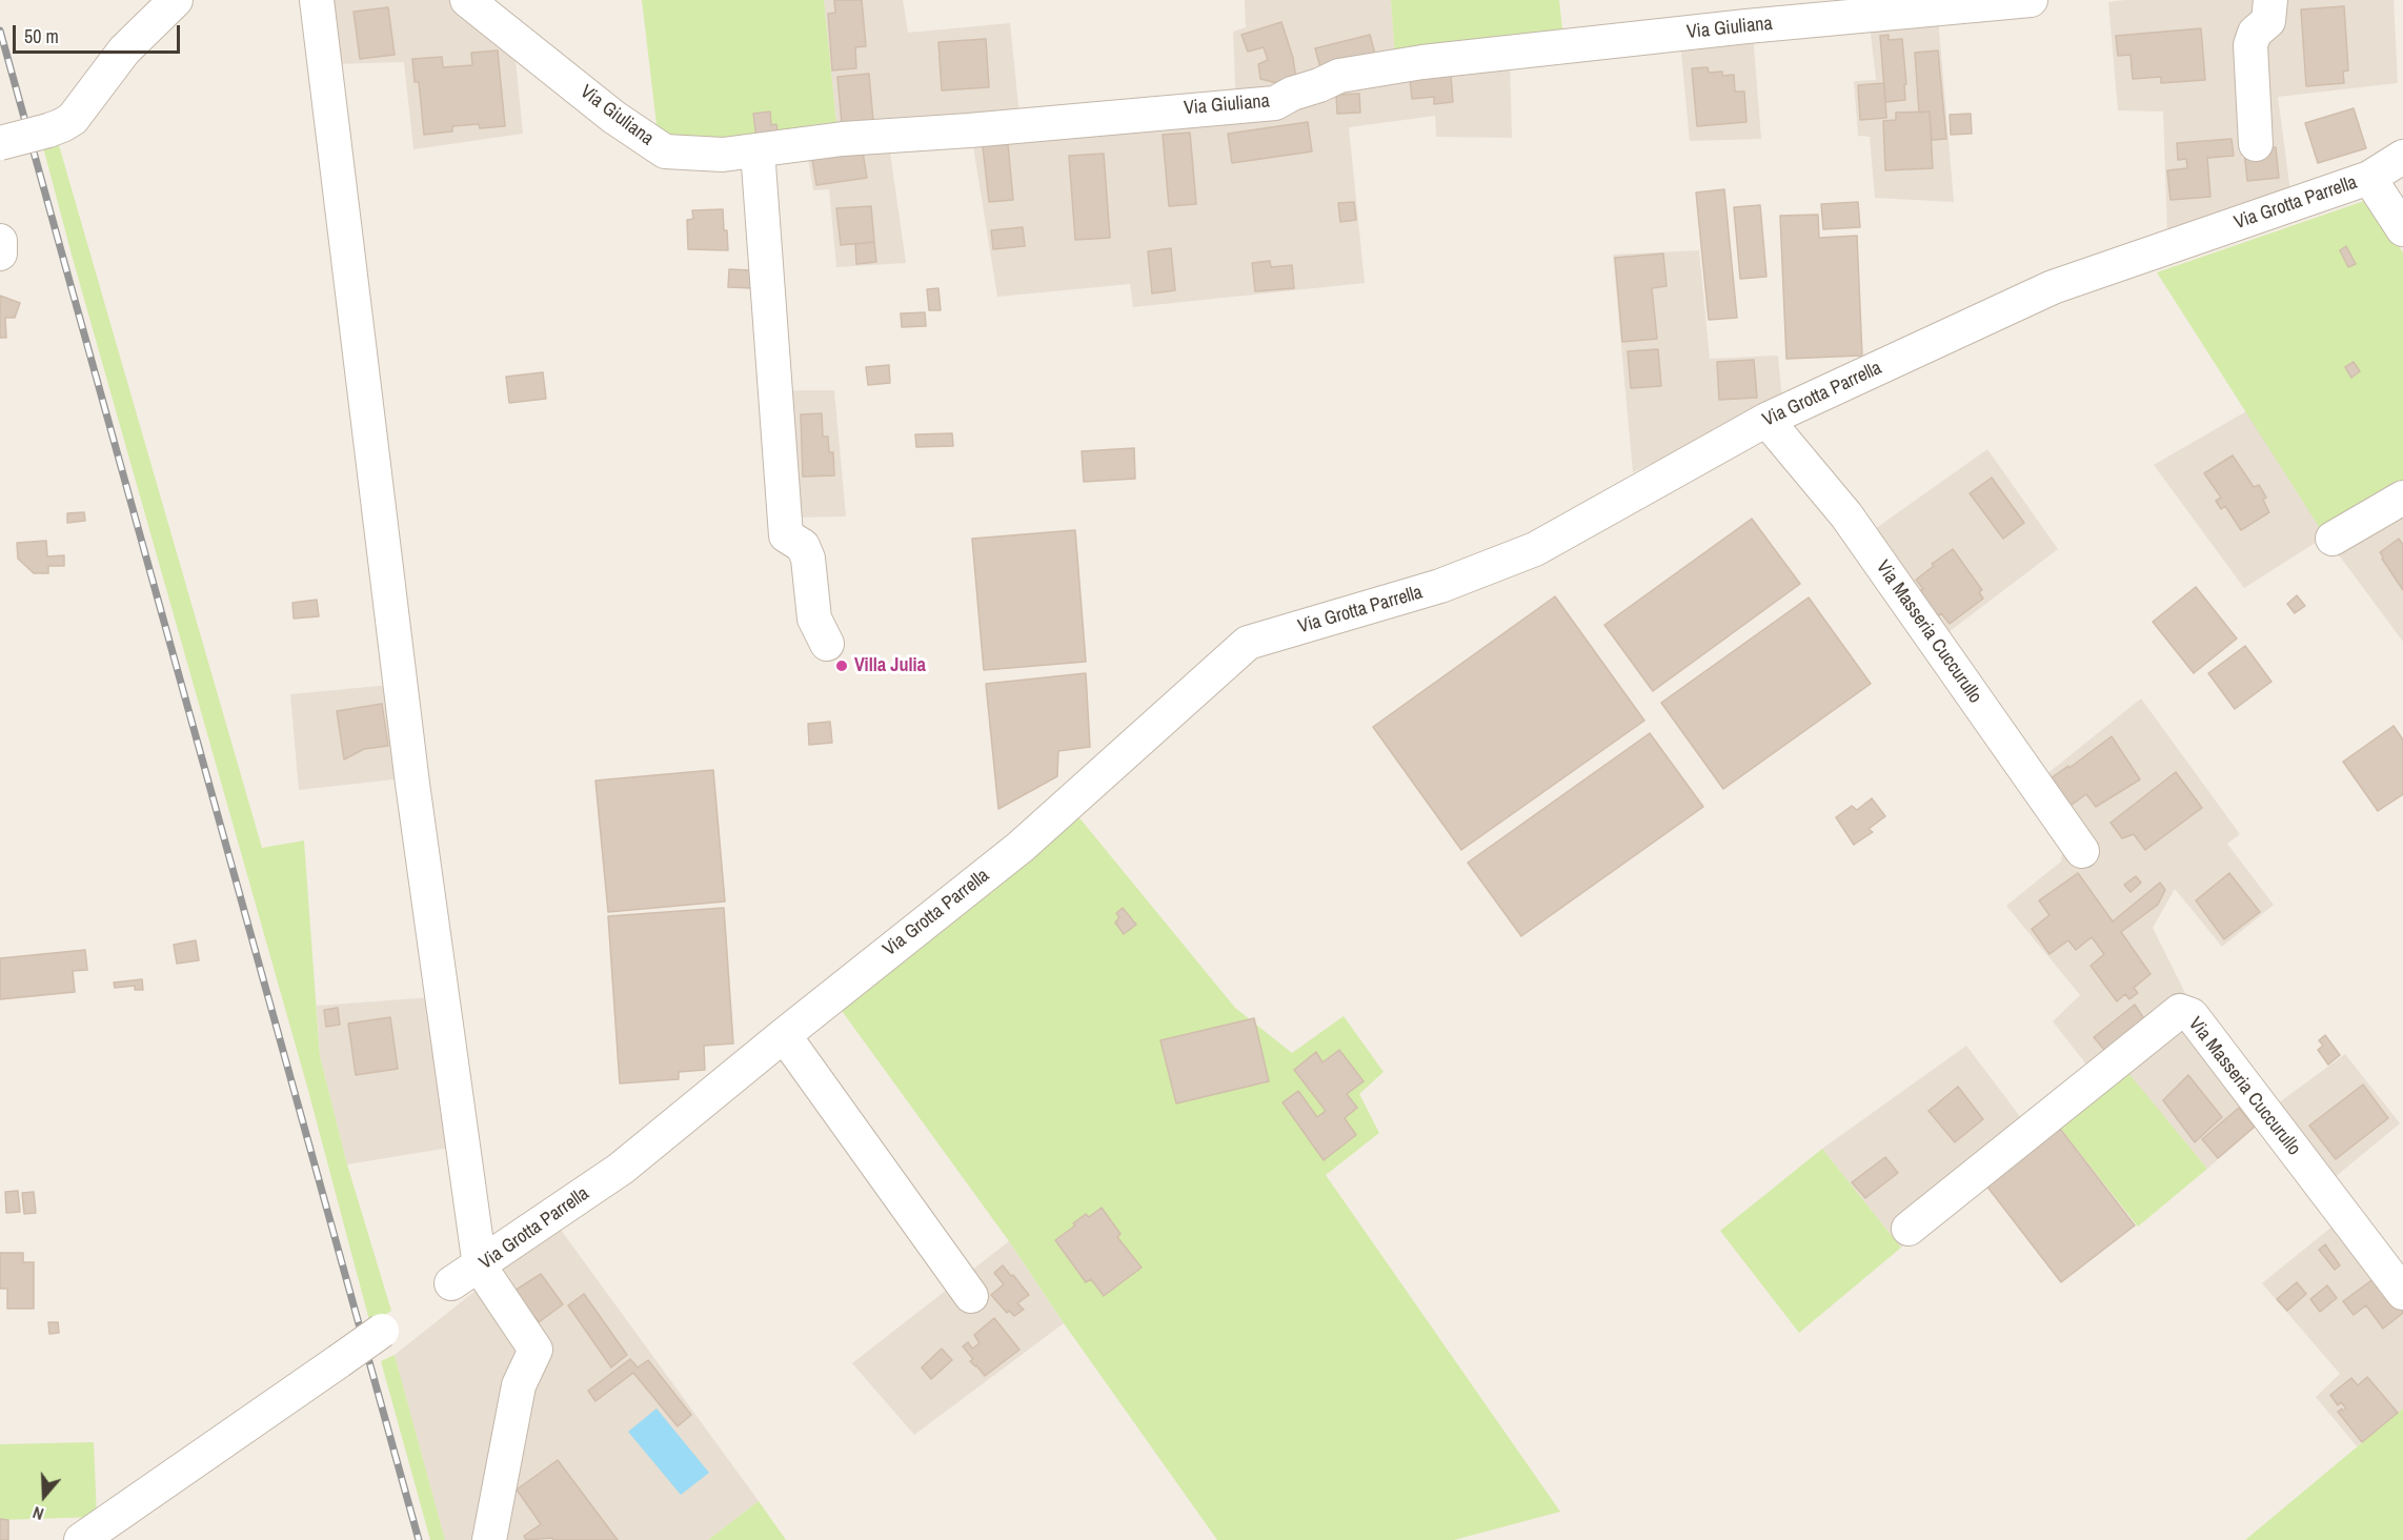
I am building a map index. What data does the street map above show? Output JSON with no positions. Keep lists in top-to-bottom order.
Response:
{
  "streets": {
    "street": ["Via Giuliana", "Via Grotta Parrella", "Via Masseria Cuccurullo"]
  },
  "crossings": [
    ["Via Grotta Parrella", "Via Masseria Cuccurullo"]
  ],
  "places": ["Villa Julia"],
  "scale_bar": "50 m",
  "north": "bottom"
}
